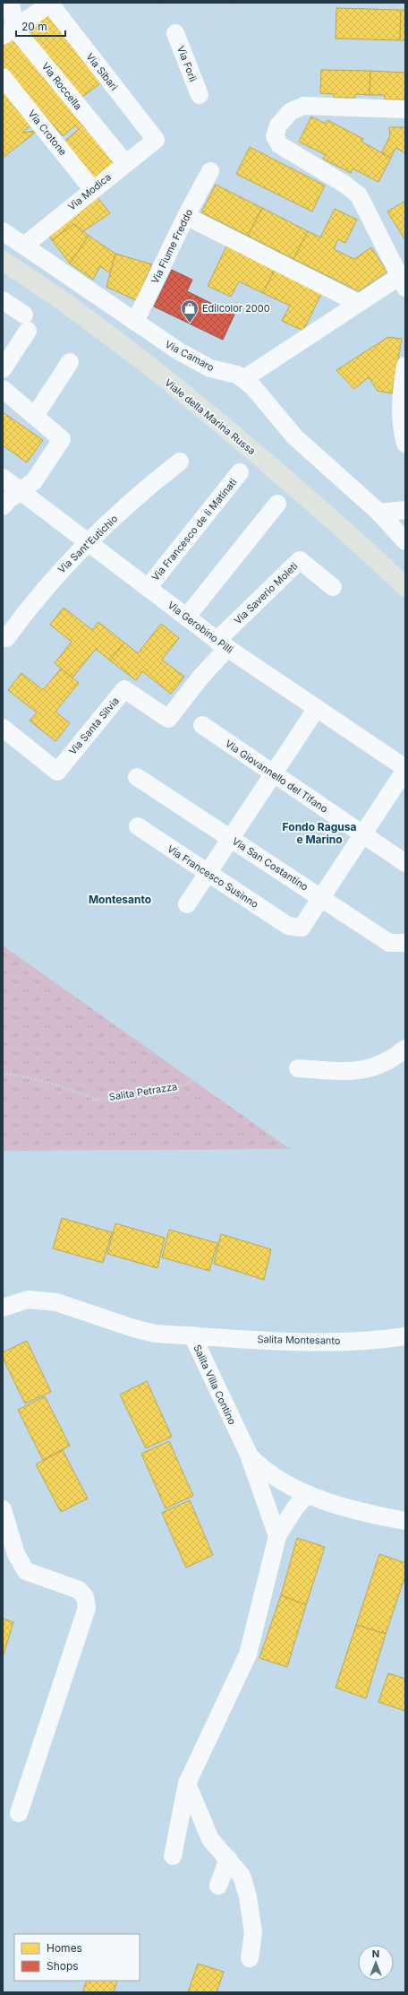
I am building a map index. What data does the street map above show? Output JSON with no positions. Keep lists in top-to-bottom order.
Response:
{
  "streets": {
    "main road": ["Viale della Marina Russa"],
    "street": [
      "Via Forlì",
      "Via Sibari",
      "Via Roccella",
      "Via Crotone",
      "Via Modica",
      "Via Fiume Freddo",
      "Via Camaro",
      "Via Francesco de li Matinati",
      "Via Sant'Eutichio",
      "Via Saverio Moleti",
      "Via Gerobino Pilli",
      "Via Santa Silvia",
      "Via Giovannello del Tifano",
      "Via San Costantino",
      "Via Francesco Susinno",
      "Salita Montesanto",
      "Salita Villa Contino"
    ],
    "path": ["Salita Petrazza"]
  },
  "crossings": [
    ["Via Sibari", "Via Modica"],
    ["Via Roccella", "Via Modica"],
    ["Via Crotone", "Via Modica"],
    ["Via Modica", "Via Camaro"],
    ["Via Fiume Freddo", "Via Camaro"],
    ["Via Francesco de li Matinati", "Via Gerobino Pilli"],
    ["Via Sant'Eutichio", "Via Gerobino Pilli"],
    ["Via Saverio Moleti", "Via Gerobino Pilli"],
    ["Via Saverio Moleti", "Via Santa Silvia"],
    ["Via Gerobino Pilli", "Via Santa Silvia"],
    ["Via San Costantino", "Via Francesco Susinno"],
    ["Salita Montesanto", "Salita Villa Contino"]
  ],
  "districts": ["Fondo Ragusa e Marino", "Montesanto"],
  "places": {
    "shop": ["Edilcolor 2000"]
  },
  "legend": ["Homes", "Shops"],
  "scale_bar": "20 m",
  "north": "top"
}
